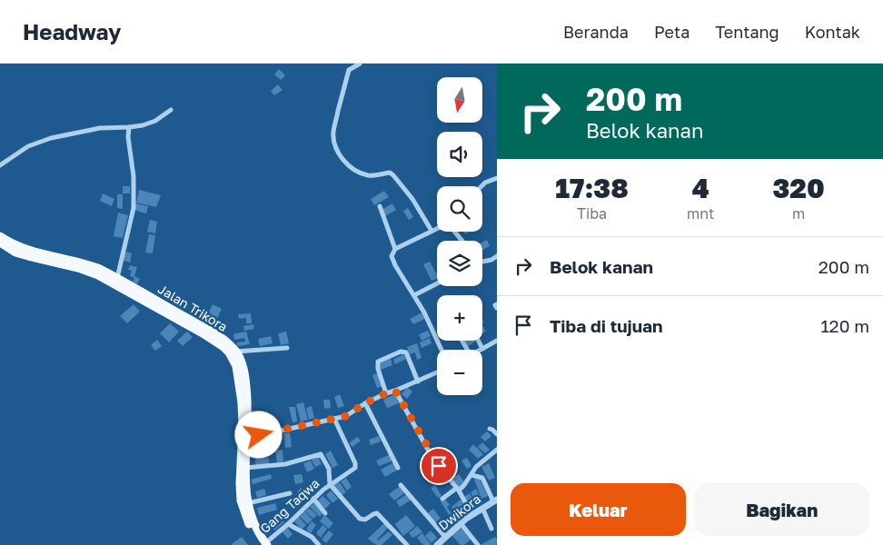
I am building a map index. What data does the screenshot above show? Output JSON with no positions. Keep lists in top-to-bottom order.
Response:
{
  "streets": {
    "main road": ["Jalan Trikora"],
    "street": ["Gang Taqwa", "Dwikora"]
  },
  "crossings": [
    ["Jalan Trikora", "Gang Taqwa"]
  ],
  "north": "bottom",
  "page": {
    "header": "Headway",
    "nav": [
      "Beranda",
      "Peta",
      "Tentang",
      "Kontak"
    ],
    "turn": ["200 m", "Belok kanan"],
    "map_buttons": ["+", "−"],
    "eta": [
      "17:38",
      "Tiba",
      "4",
      "mnt",
      "320",
      "m"
    ],
    "list": [
      {
        "name": "Belok kanan",
        "value": "200 m"
      },
      {
        "name": "Tiba di tujuan",
        "value": "120 m"
      }
    ],
    "buttons": ["Keluar", "Bagikan"]
  }
}
